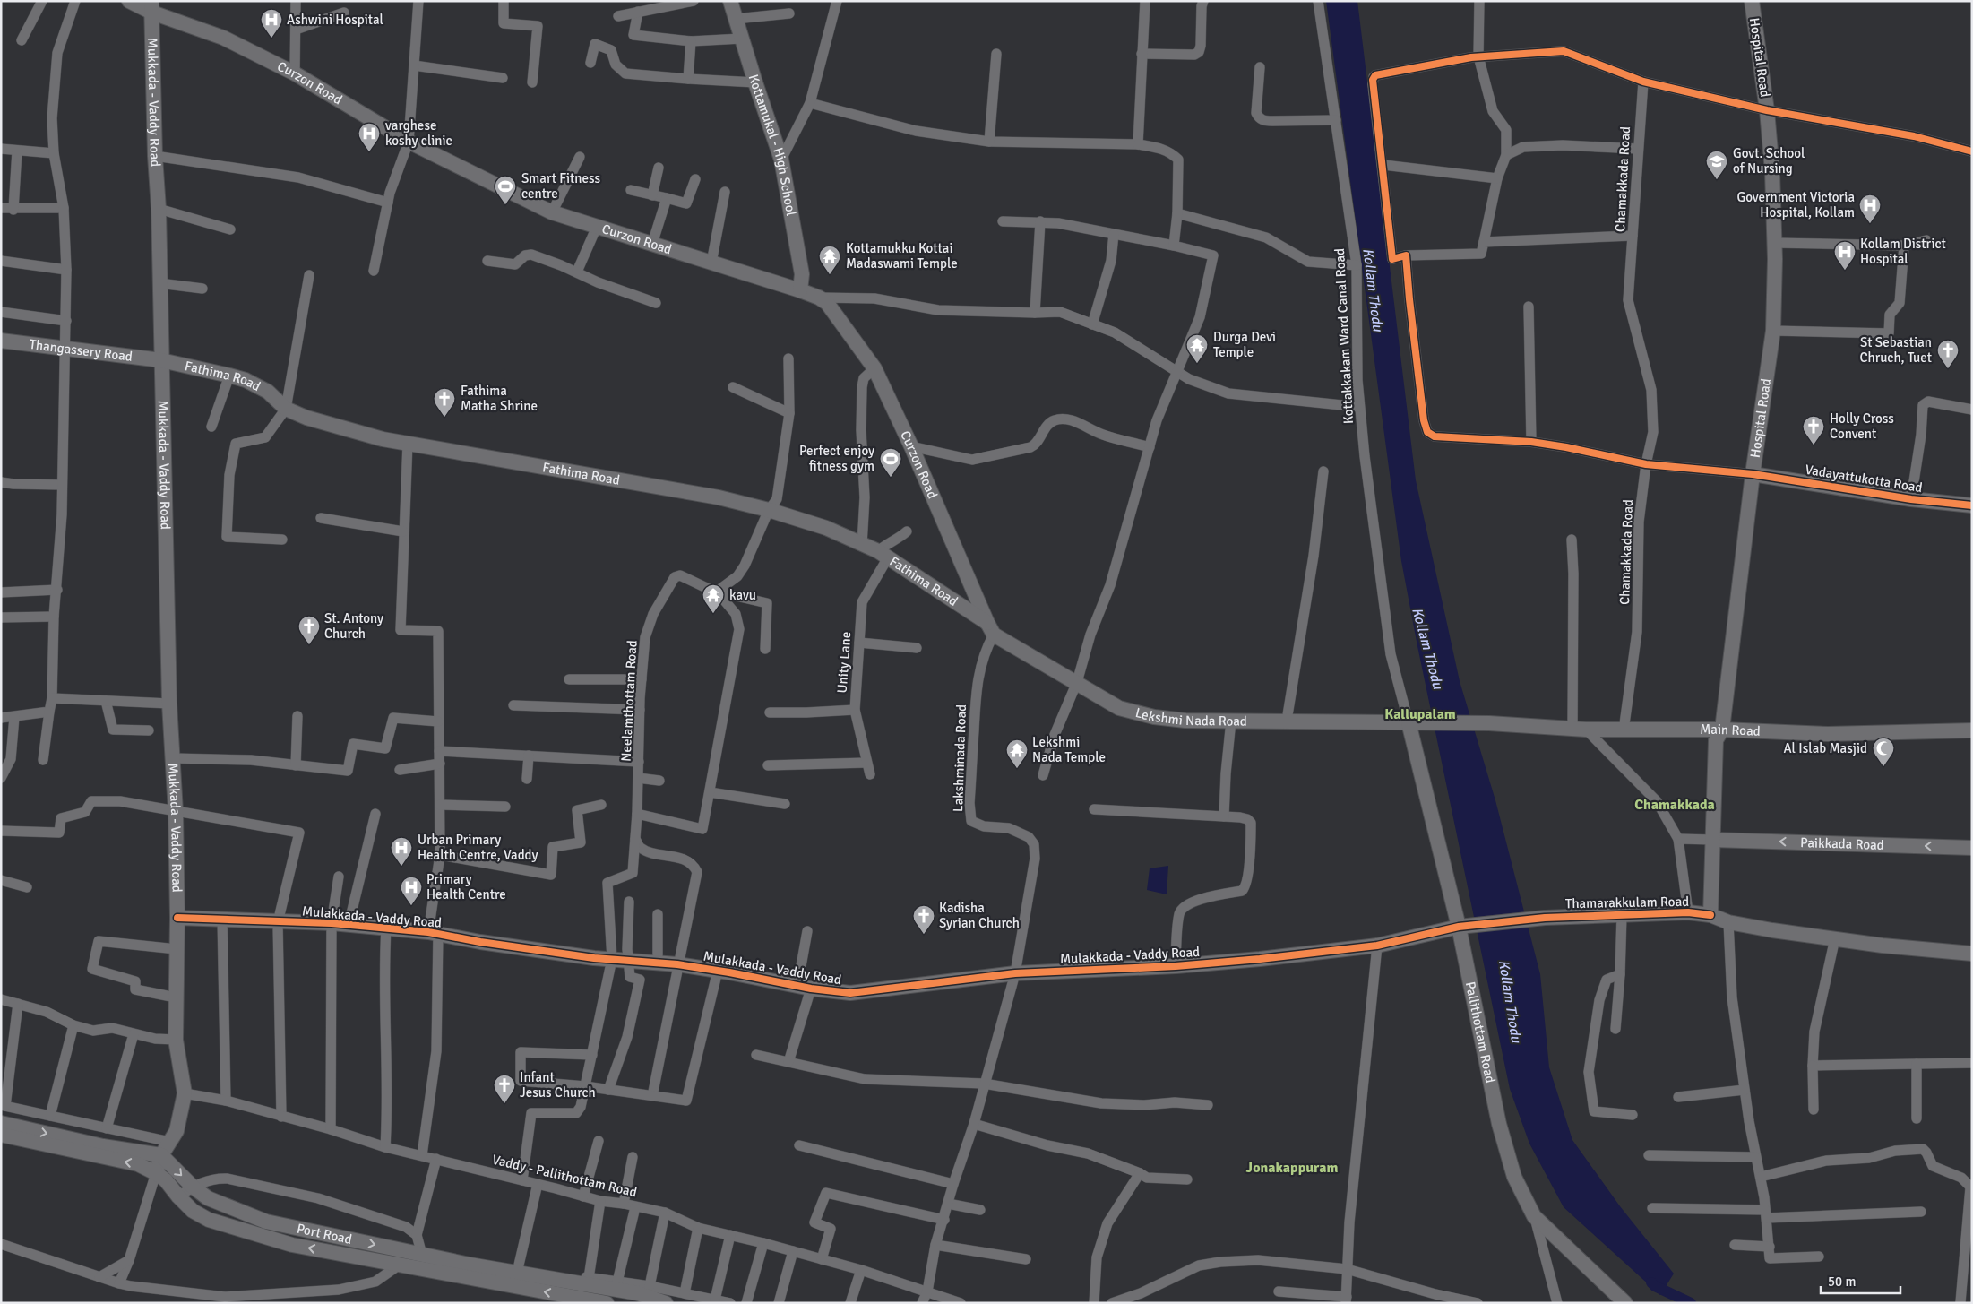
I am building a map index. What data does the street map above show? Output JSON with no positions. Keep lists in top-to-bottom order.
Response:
{
  "streets": {
    "street": [
      "Hospital Road",
      "Curzon Road",
      "Mukkada - Vaddy Road",
      "Kottamukal - High School",
      "Chamakkada Road",
      "Kottakkakam Ward Canal Road",
      "Thangassery Road",
      "Fathima Road",
      "Vadayattukotta Road",
      "Unity Lane",
      "Neelamthottam Road",
      "Lekshmi Nada Road",
      "Main Road",
      "Lakshminada Road",
      "Paikkada Road",
      "Thamarakkulam Road",
      "Mulakkada - Vaddy Road",
      "Pallithottam Road",
      "Vaddy - Pallithottam Road",
      "Port Road"
    ]
  },
  "crossings": [
    ["Hospital Road", "Vadayattukotta Road"],
    ["Hospital Road", "Main Road"],
    ["Hospital Road", "Paikkada Road"],
    ["Hospital Road", "Thamarakkulam Road"],
    ["Curzon Road", "Mukkada - Vaddy Road"],
    ["Curzon Road", "Kottamukal - High School"],
    ["Curzon Road", "Fathima Road"],
    ["Curzon Road", "Lekshmi Nada Road"],
    ["Curzon Road", "Lakshminada Road"],
    ["Mukkada - Vaddy Road", "Thangassery Road"],
    ["Mukkada - Vaddy Road", "Fathima Road"],
    ["Mukkada - Vaddy Road", "Mulakkada - Vaddy Road"],
    ["Mukkada - Vaddy Road", "Vaddy - Pallithottam Road"],
    ["Chamakkada Road", "Main Road"],
    ["Kottakkakam Ward Canal Road", "Lekshmi Nada Road"],
    ["Kottakkakam Ward Canal Road", "Main Road"],
    ["Kottakkakam Ward Canal Road", "Pallithottam Road"],
    ["Thangassery Road", "Fathima Road"],
    ["Fathima Road", "Unity Lane"],
    ["Fathima Road", "Lekshmi Nada Road"],
    ["Fathima Road", "Lakshminada Road"],
    ["Neelamthottam Road", "Mulakkada - Vaddy Road"],
    ["Lekshmi Nada Road", "Main Road"],
    ["Lekshmi Nada Road", "Lakshminada Road"],
    ["Lekshmi Nada Road", "Pallithottam Road"],
    ["Main Road", "Pallithottam Road"],
    ["Lakshminada Road", "Mulakkada - Vaddy Road"],
    ["Thamarakkulam Road", "Mulakkada - Vaddy Road"],
    ["Thamarakkulam Road", "Pallithottam Road"],
    ["Mulakkada - Vaddy Road", "Pallithottam Road"]
  ],
  "one_way": ["Paikkada Road"],
  "districts": ["Kallupalam", "Chamakkada", "Jonakappuram"],
  "water": ["Kollam Thodu"],
  "places": {
    "hospital": [
      "Ashwini Hospital",
      "varghese koshy clinic",
      "Government Victoria Hospital, Kollam",
      "Kollam District Hospital",
      "Urban Primary Health Centre, Vaddy",
      "Primary Health Centre"
    ],
    "school or university": ["Govt. School of Nursing"],
    "sports": ["Smart Fitness centre", "Perfect enjoy fitness gym"],
    "temple": [
      "Kottamukku Kottai Madaswami Temple",
      "Durga Devi Temple",
      "kavu",
      "Lekshmi Nada Temple"
    ],
    "church": [
      "St Sebastian Chruch, Tuet",
      "Fathima Matha Shrine",
      "Holly Cross Convent",
      "St. Antony Church",
      "Kadisha Syrian Church",
      "Infant Jesus Church"
    ],
    "mosque": ["Al Islab Masjid"]
  },
  "scale_bar": "50 m"
}
